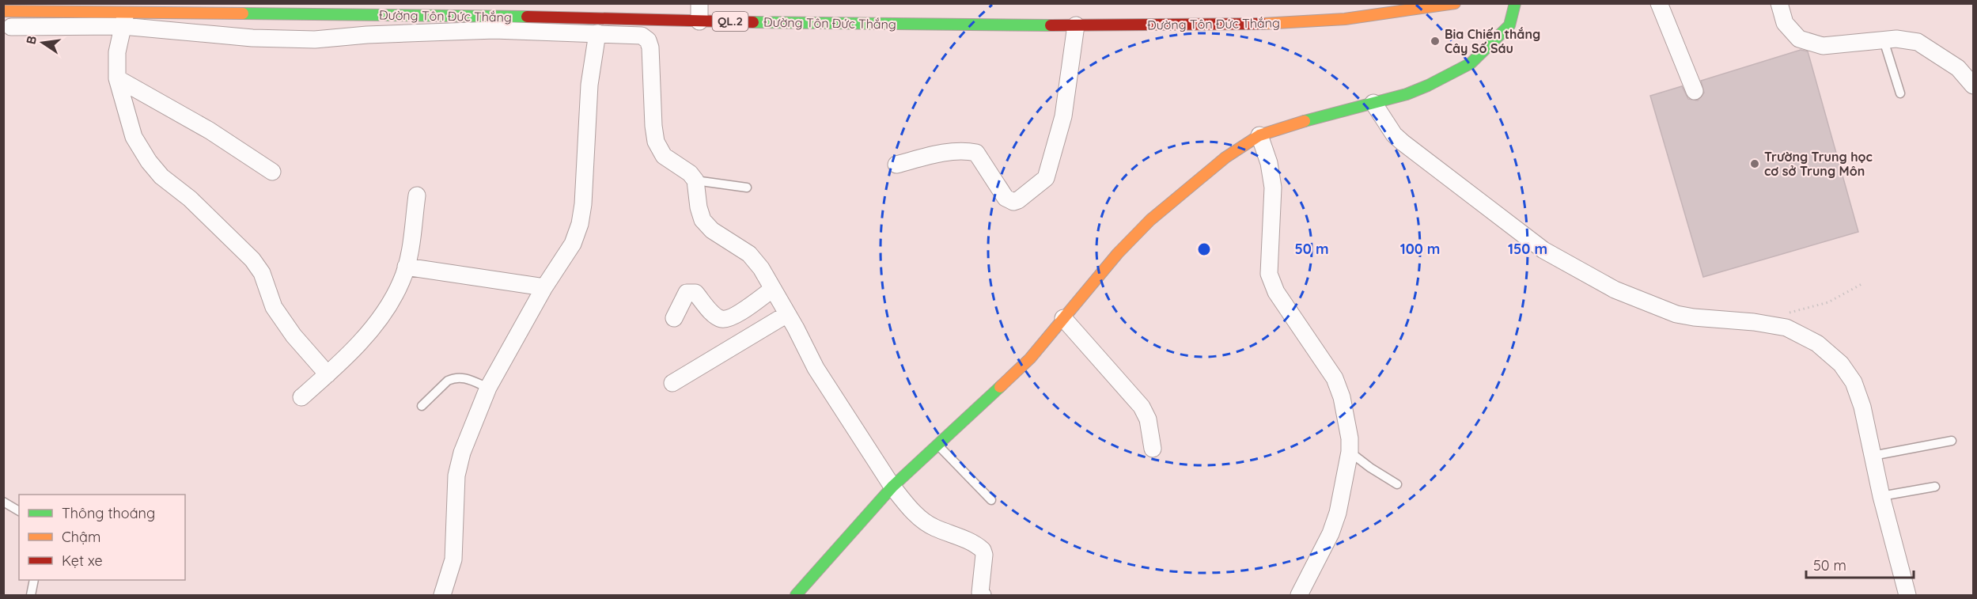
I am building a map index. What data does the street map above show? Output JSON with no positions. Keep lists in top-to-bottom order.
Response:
{
  "streets": {
    "main road": ["Đường Tôn Đức Thắng", "QL.2"]
  },
  "places": ["Bia Chiến thắng Cây Số Sáu", "Trường Trung học cơ sở Trung Môn"],
  "legend": ["Thông thoáng", "Chậm", "Kẹt xe"],
  "scale_bar": "50 m",
  "north": "left",
  "rings": ["50 m", "100 m", "150 m"]
}
